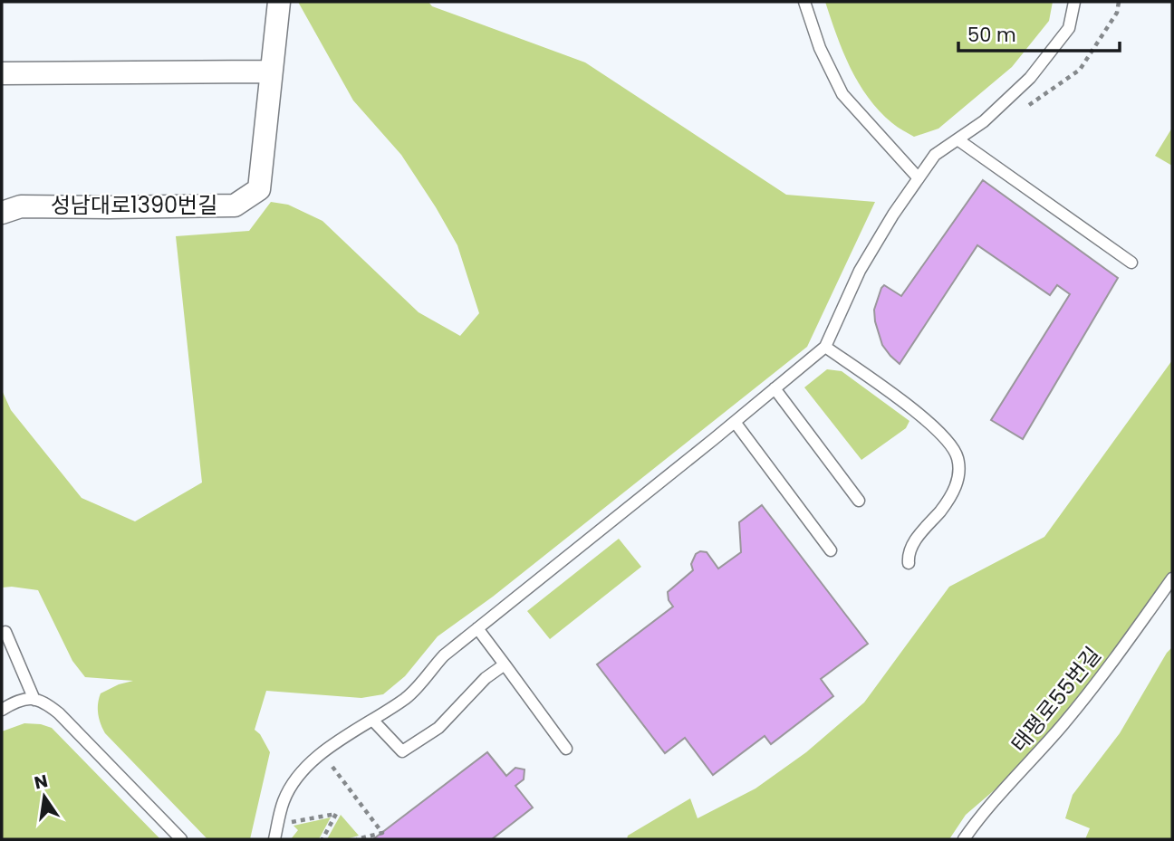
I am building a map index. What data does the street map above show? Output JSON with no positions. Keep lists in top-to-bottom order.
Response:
{
  "streets": {
    "street": ["성남대로1390번길"],
    "lane": ["태평로55번길"]
  },
  "scale_bar": "50 m",
  "north": "top"
}
